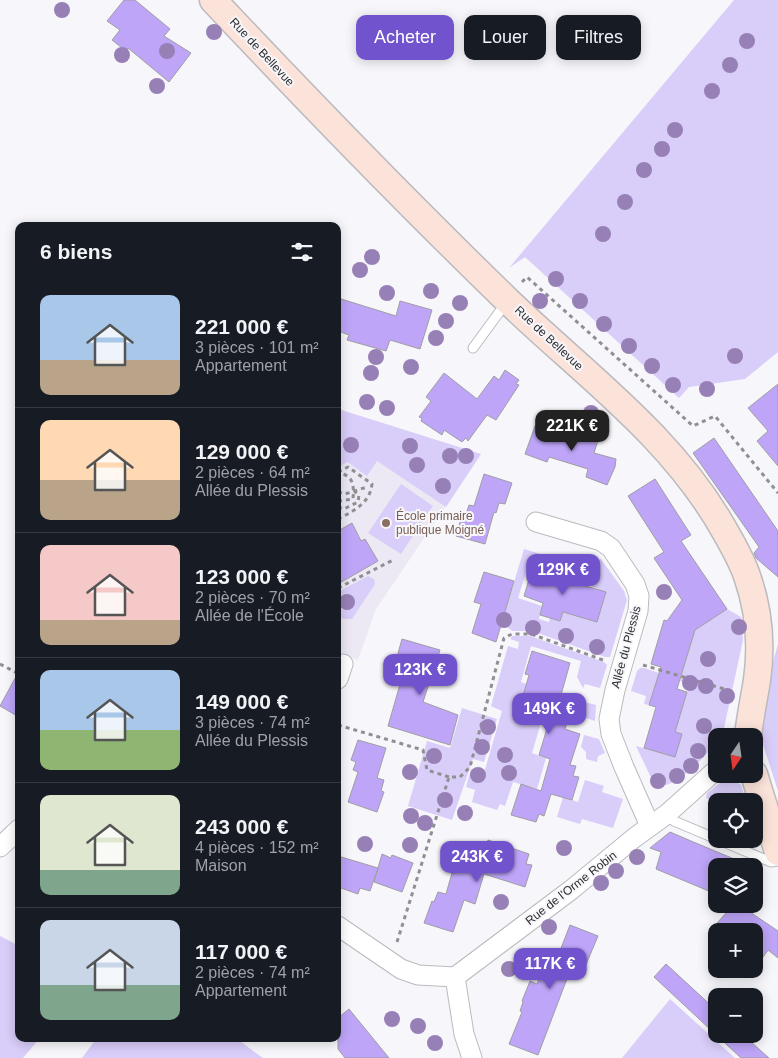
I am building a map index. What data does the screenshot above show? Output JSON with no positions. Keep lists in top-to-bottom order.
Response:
{
  "streets": {
    "street": ["Rue de Bellevue", "Allée du Plessis", "Rue de l'Orme Robin"]
  },
  "crossings": [
    ["Allée du Plessis", "Rue de l'Orme Robin"]
  ],
  "places": ["École primaire publique Moigné"],
  "north": "bottom",
  "page": {
    "chip": ["Acheter", "Louer", "Filtres"],
    "heading": "6 biens",
    "list": [
      {
        "name": "221 000 €",
        "note": "3 pièces · 101 m² · Appartement"
      },
      {
        "name": "129 000 €",
        "note": "2 pièces · 64 m² · Allée du Plessis"
      },
      {
        "name": "123 000 €",
        "note": "2 pièces · 70 m² · Allée de l'École"
      },
      {
        "name": "149 000 €",
        "note": "3 pièces · 74 m² · Allée du Plessis"
      },
      {
        "name": "243 000 €",
        "note": "4 pièces · 152 m² · Maison"
      },
      {
        "name": "117 000 €",
        "note": "2 pièces · 74 m² · Appartement"
      }
    ],
    "price": [
      "221K €",
      "129K €",
      "123K €",
      "149K €",
      "243K €",
      "117K €"
    ],
    "map_buttons": ["+", "−"]
  }
}
